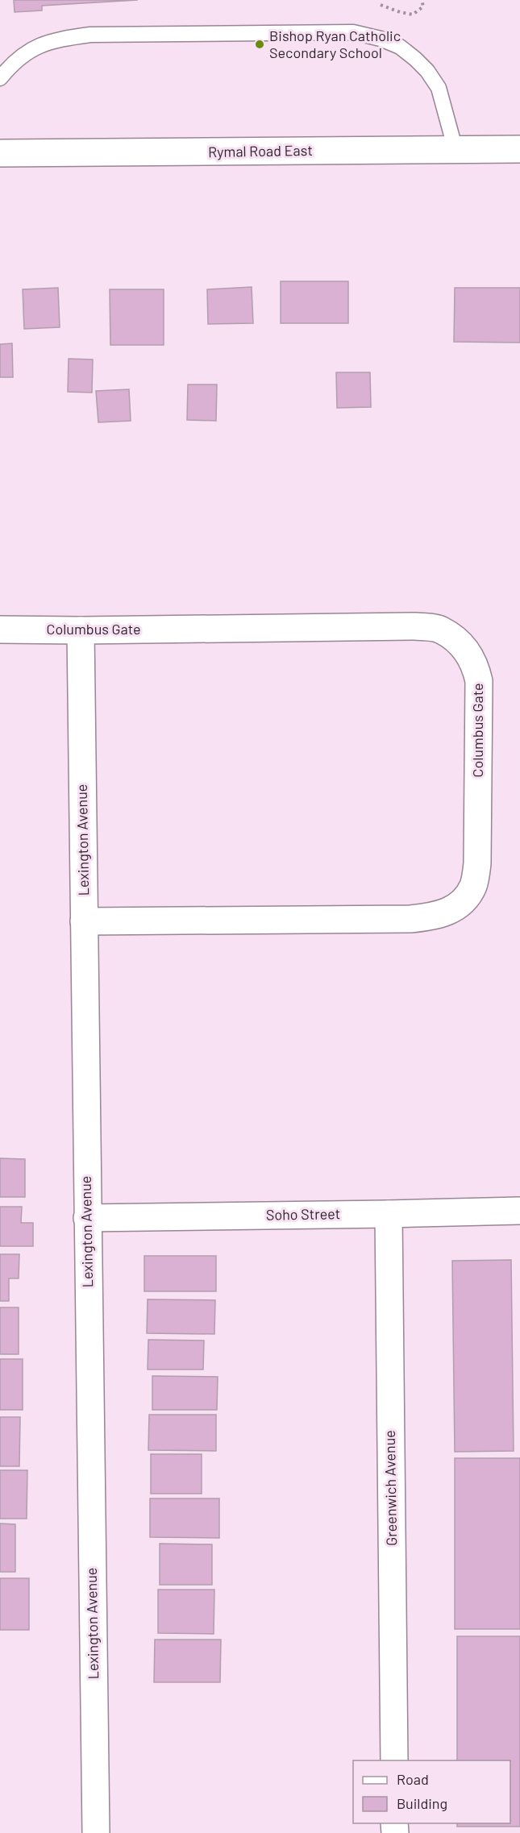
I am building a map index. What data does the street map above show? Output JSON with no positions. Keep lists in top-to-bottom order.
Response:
{
  "streets": {
    "street": [
      "Rymal Road East",
      "Columbus Gate",
      "Lexington Avenue",
      "Soho Street",
      "Greenwich Avenue"
    ]
  },
  "crossings": [
    ["Columbus Gate", "Lexington Avenue"],
    ["Lexington Avenue", "Soho Street"],
    ["Soho Street", "Greenwich Avenue"]
  ],
  "places": ["Bishop Ryan Catholic Secondary School"],
  "legend": ["Road", "Building"]
}
